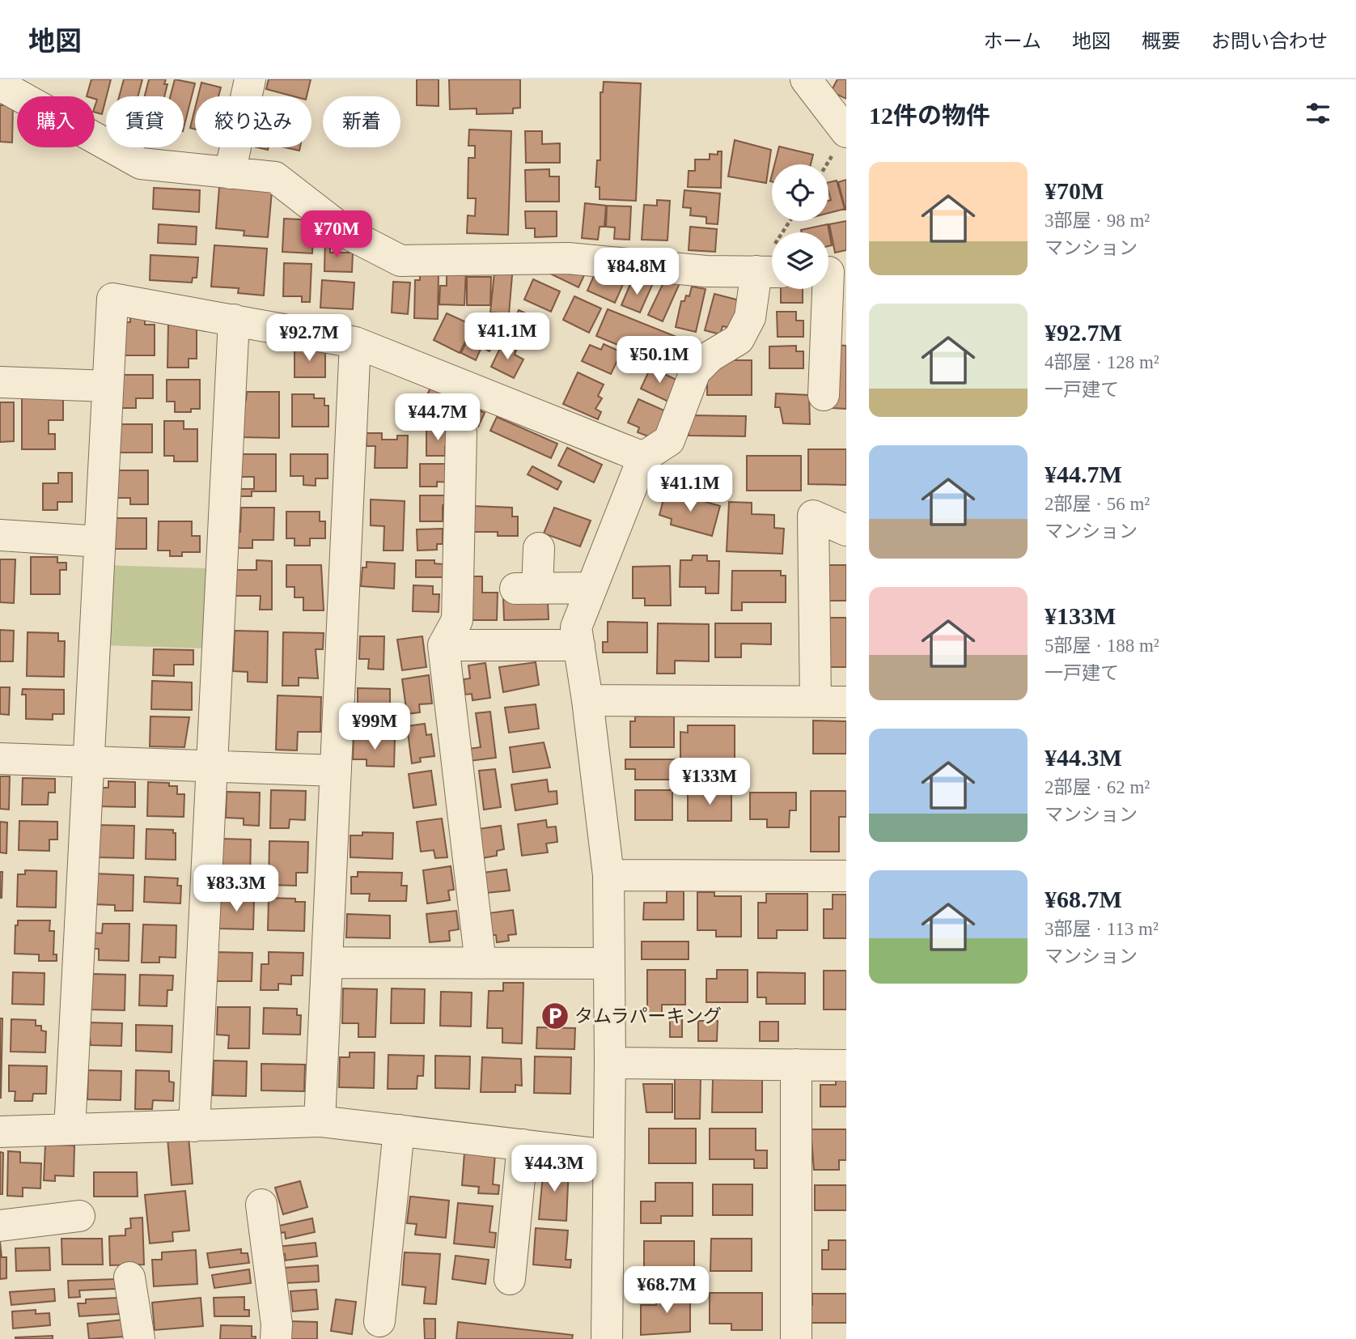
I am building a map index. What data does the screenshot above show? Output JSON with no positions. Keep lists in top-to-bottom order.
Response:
{
  "places": {
    "parking": ["タムラパーキング"]
  },
  "page": {
    "header": "地図",
    "nav": [
      "ホーム",
      "地図",
      "概要",
      "お問い合わせ"
    ],
    "heading": "12件の物件",
    "chip": [
      "購入",
      "賃貸",
      "絞り込み",
      "新着"
    ],
    "list": [
      {
        "name": "¥70M",
        "note": "3部屋 · 98 m² · マンション"
      },
      {
        "name": "¥92.7M",
        "note": "4部屋 · 128 m² · 一戸建て"
      },
      {
        "name": "¥44.7M",
        "note": "2部屋 · 56 m² · マンション"
      },
      {
        "name": "¥133M",
        "note": "5部屋 · 188 m² · 一戸建て"
      },
      {
        "name": "¥44.3M",
        "note": "2部屋 · 62 m² · マンション"
      },
      {
        "name": "¥68.7M",
        "note": "3部屋 · 113 m² · マンション"
      }
    ],
    "price": [
      "¥70M",
      "¥84.8M",
      "¥41.1M",
      "¥92.7M",
      "¥50.1M",
      "¥44.7M",
      "¥41.1M",
      "¥99M",
      "¥133M",
      "¥83.3M",
      "¥44.3M",
      "¥68.7M"
    ]
  }
}
